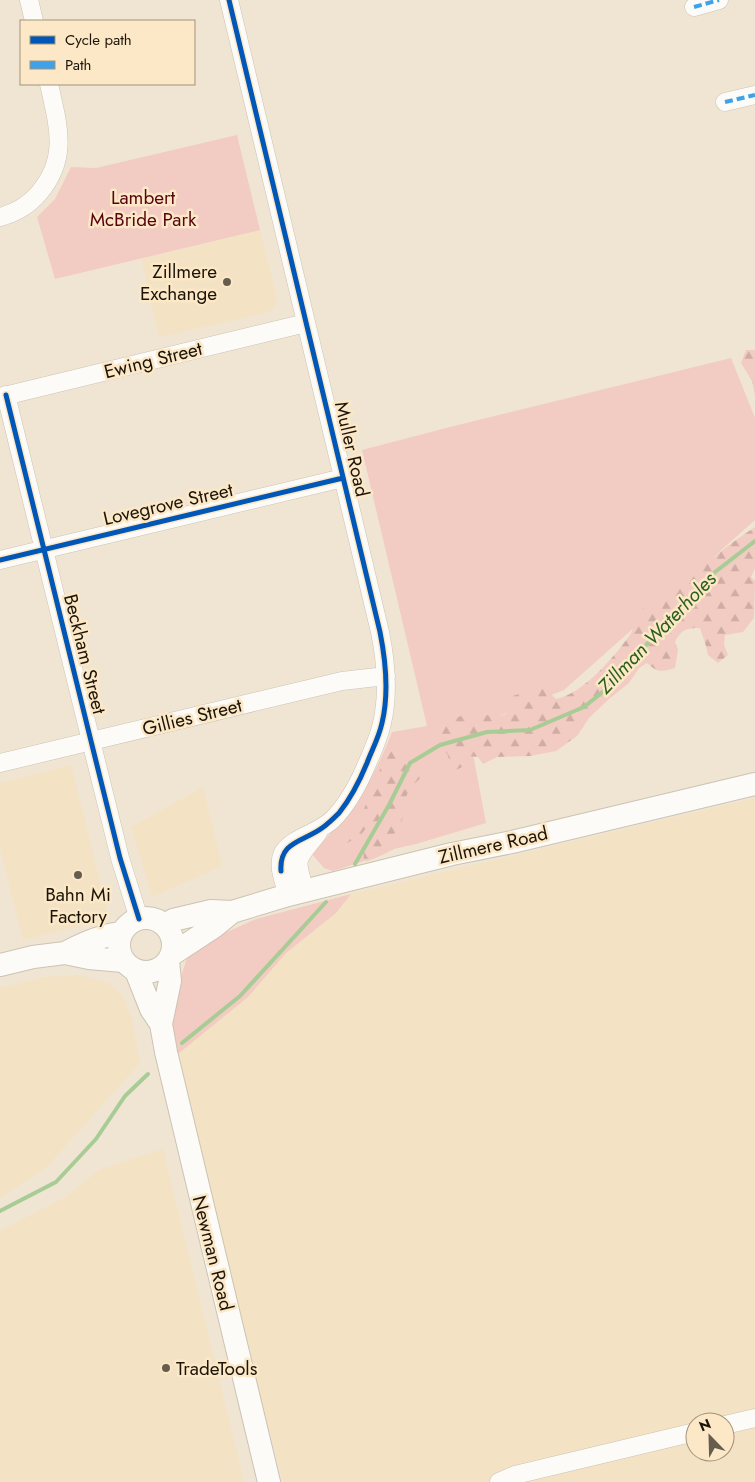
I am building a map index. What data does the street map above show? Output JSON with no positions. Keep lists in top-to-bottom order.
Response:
{
  "streets": {
    "main road": ["Zillmere Road", "Newman Road"],
    "street": [
      "Ewing Street",
      "Muller Road",
      "Lovegrove Street",
      "Beckham Street",
      "Gillies Street"
    ]
  },
  "crossings": [
    ["Ewing Street", "Muller Road"],
    ["Ewing Street", "Beckham Street"],
    ["Muller Road", "Lovegrove Street"],
    ["Muller Road", "Gillies Street"],
    ["Muller Road", "Zillmere Road"],
    ["Lovegrove Street", "Beckham Street"],
    ["Beckham Street", "Gillies Street"],
    ["Beckham Street", "Zillmere Road"],
    ["Beckham Street", "Newman Road"],
    ["Zillmere Road", "Newman Road"]
  ],
  "water": ["Zillman Waterholes"],
  "parks": ["Lambert McBride Park"],
  "places": ["Zillmere Exchange", "Bahn Mi Factory", "TradeTools"],
  "legend": ["Cycle path", "Path"],
  "north": "top left"
}
